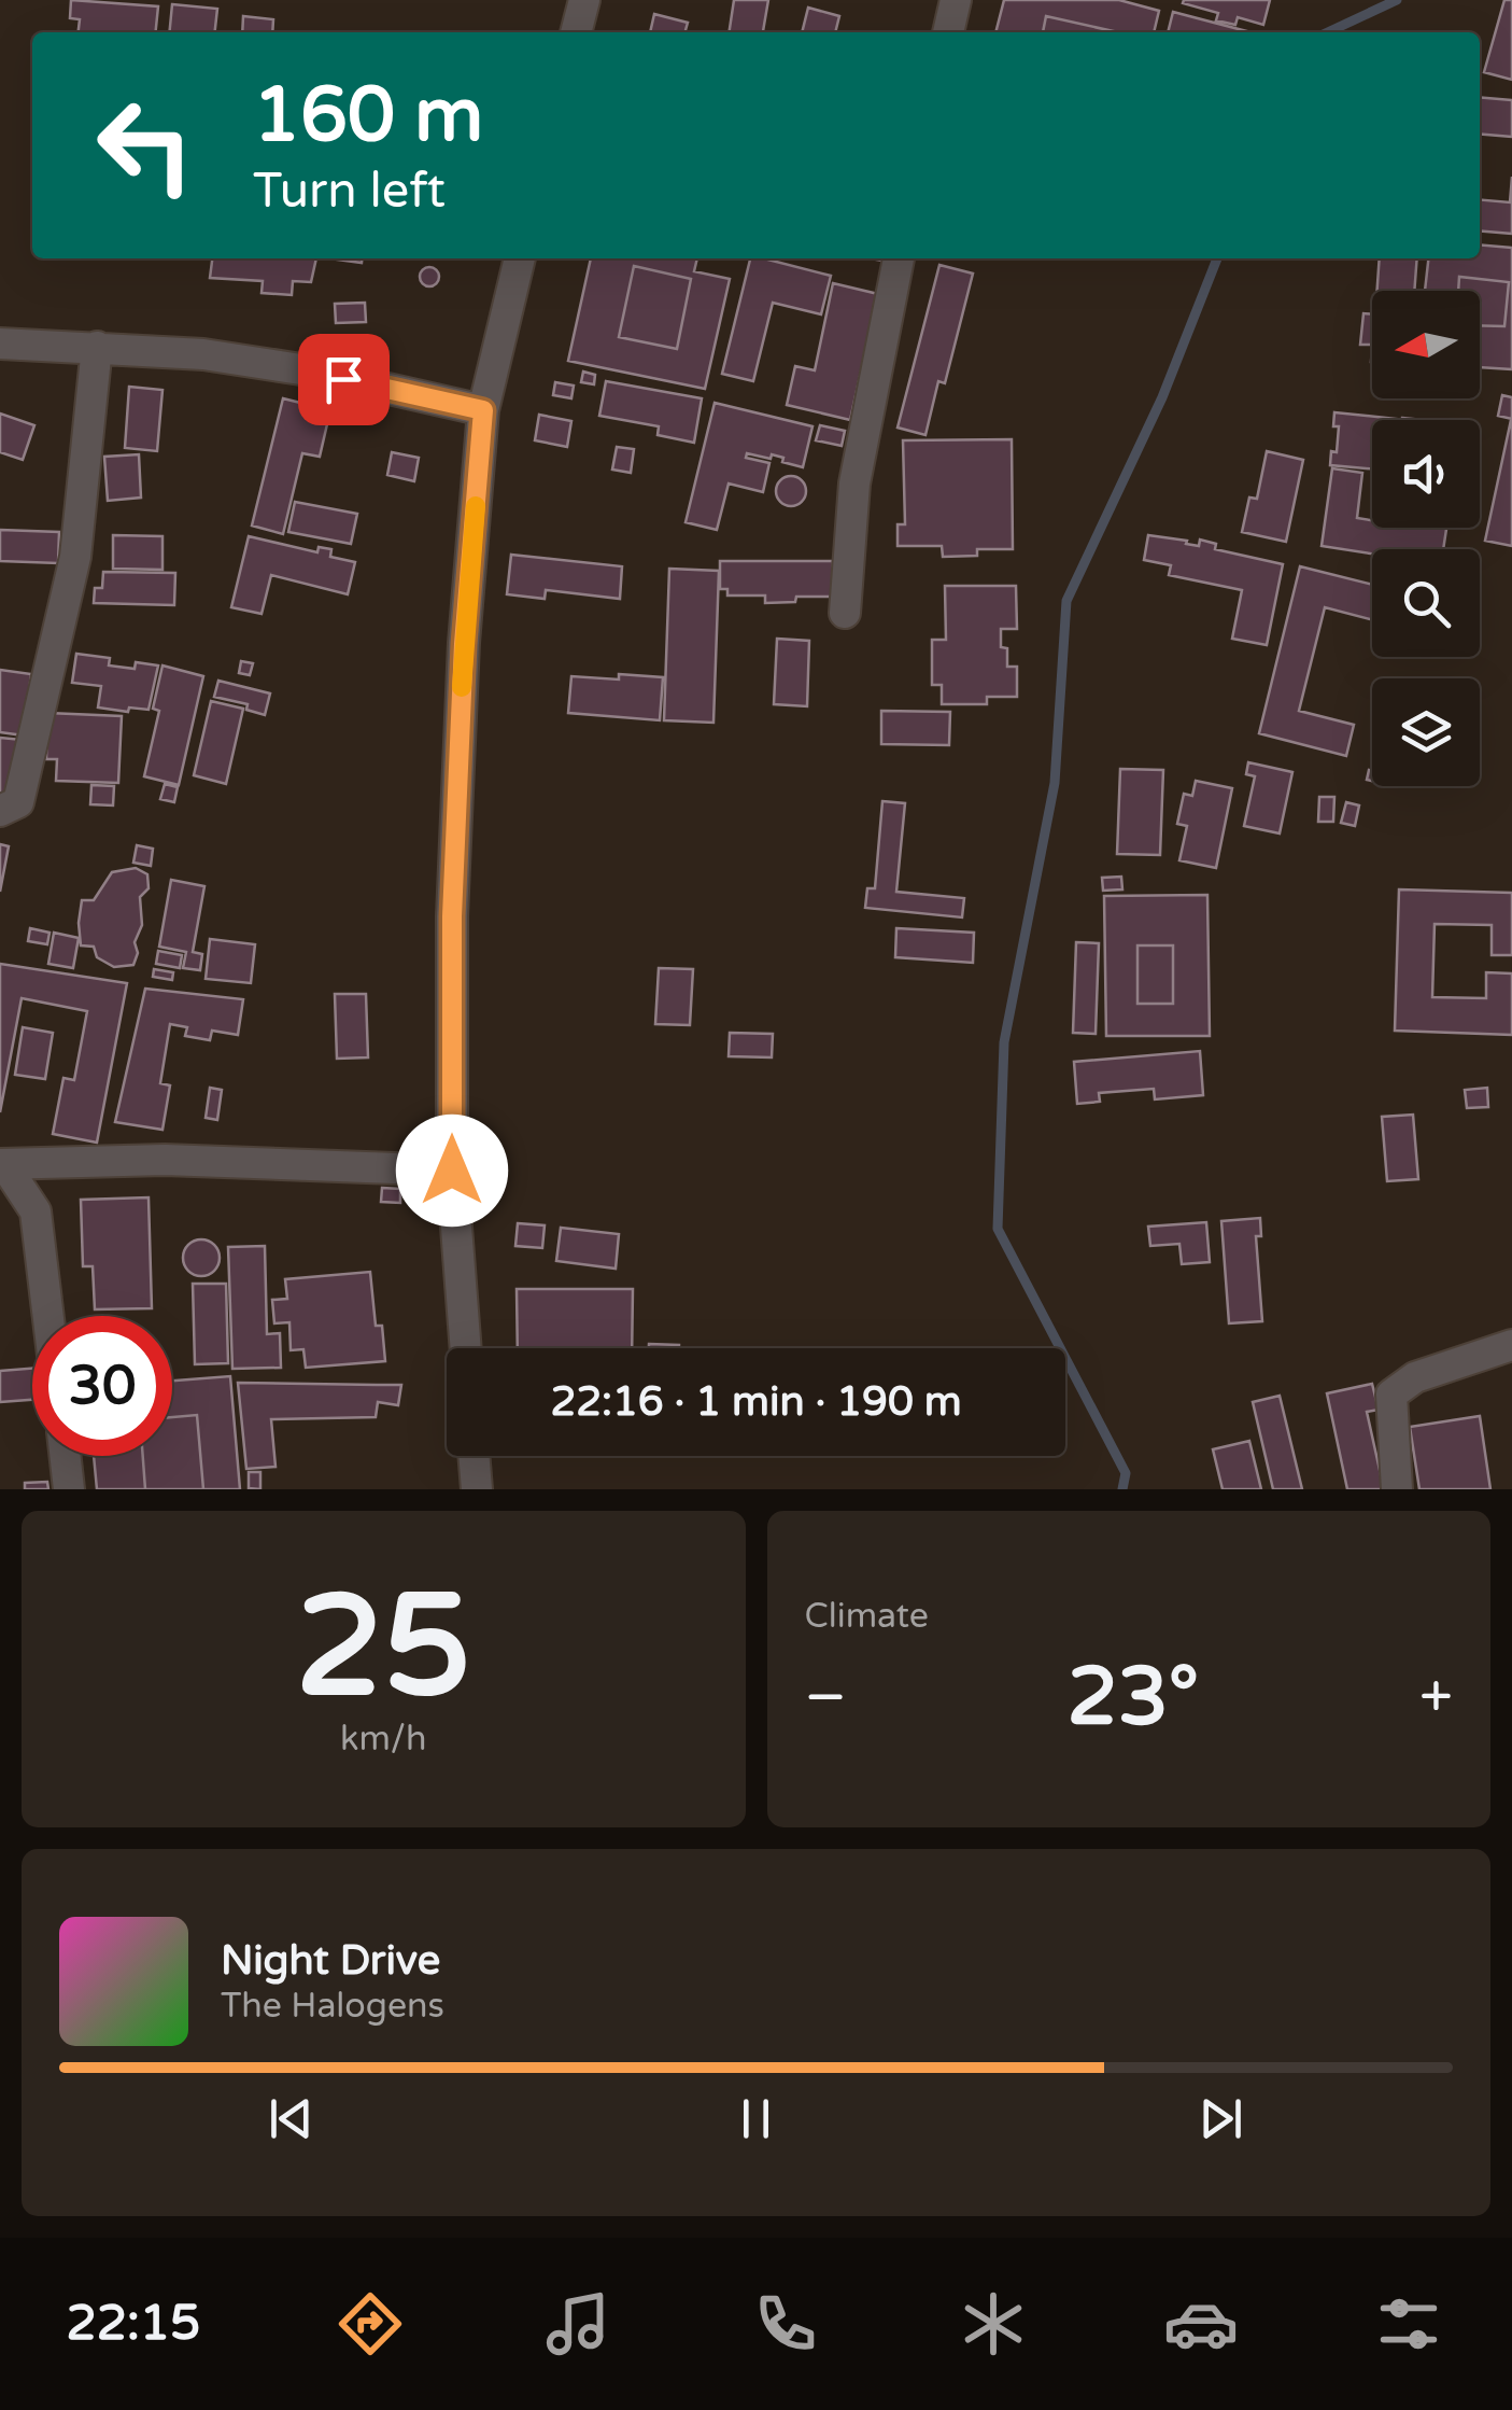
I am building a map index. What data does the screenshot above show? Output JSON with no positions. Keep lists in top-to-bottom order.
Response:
{
  "north": "left",
  "page": {
    "turn": ["160 m", "Turn left"],
    "limit": "30",
    "trip": "22:16 · 1 min · 190 m",
    "tile": [
      ["25", "km/h"],
      "Climate"
    ],
    "heat": ["−", "23°", "+"],
    "song": ["Night Drive", "The Halogens"],
    "tabs": "22:15"
  }
}
